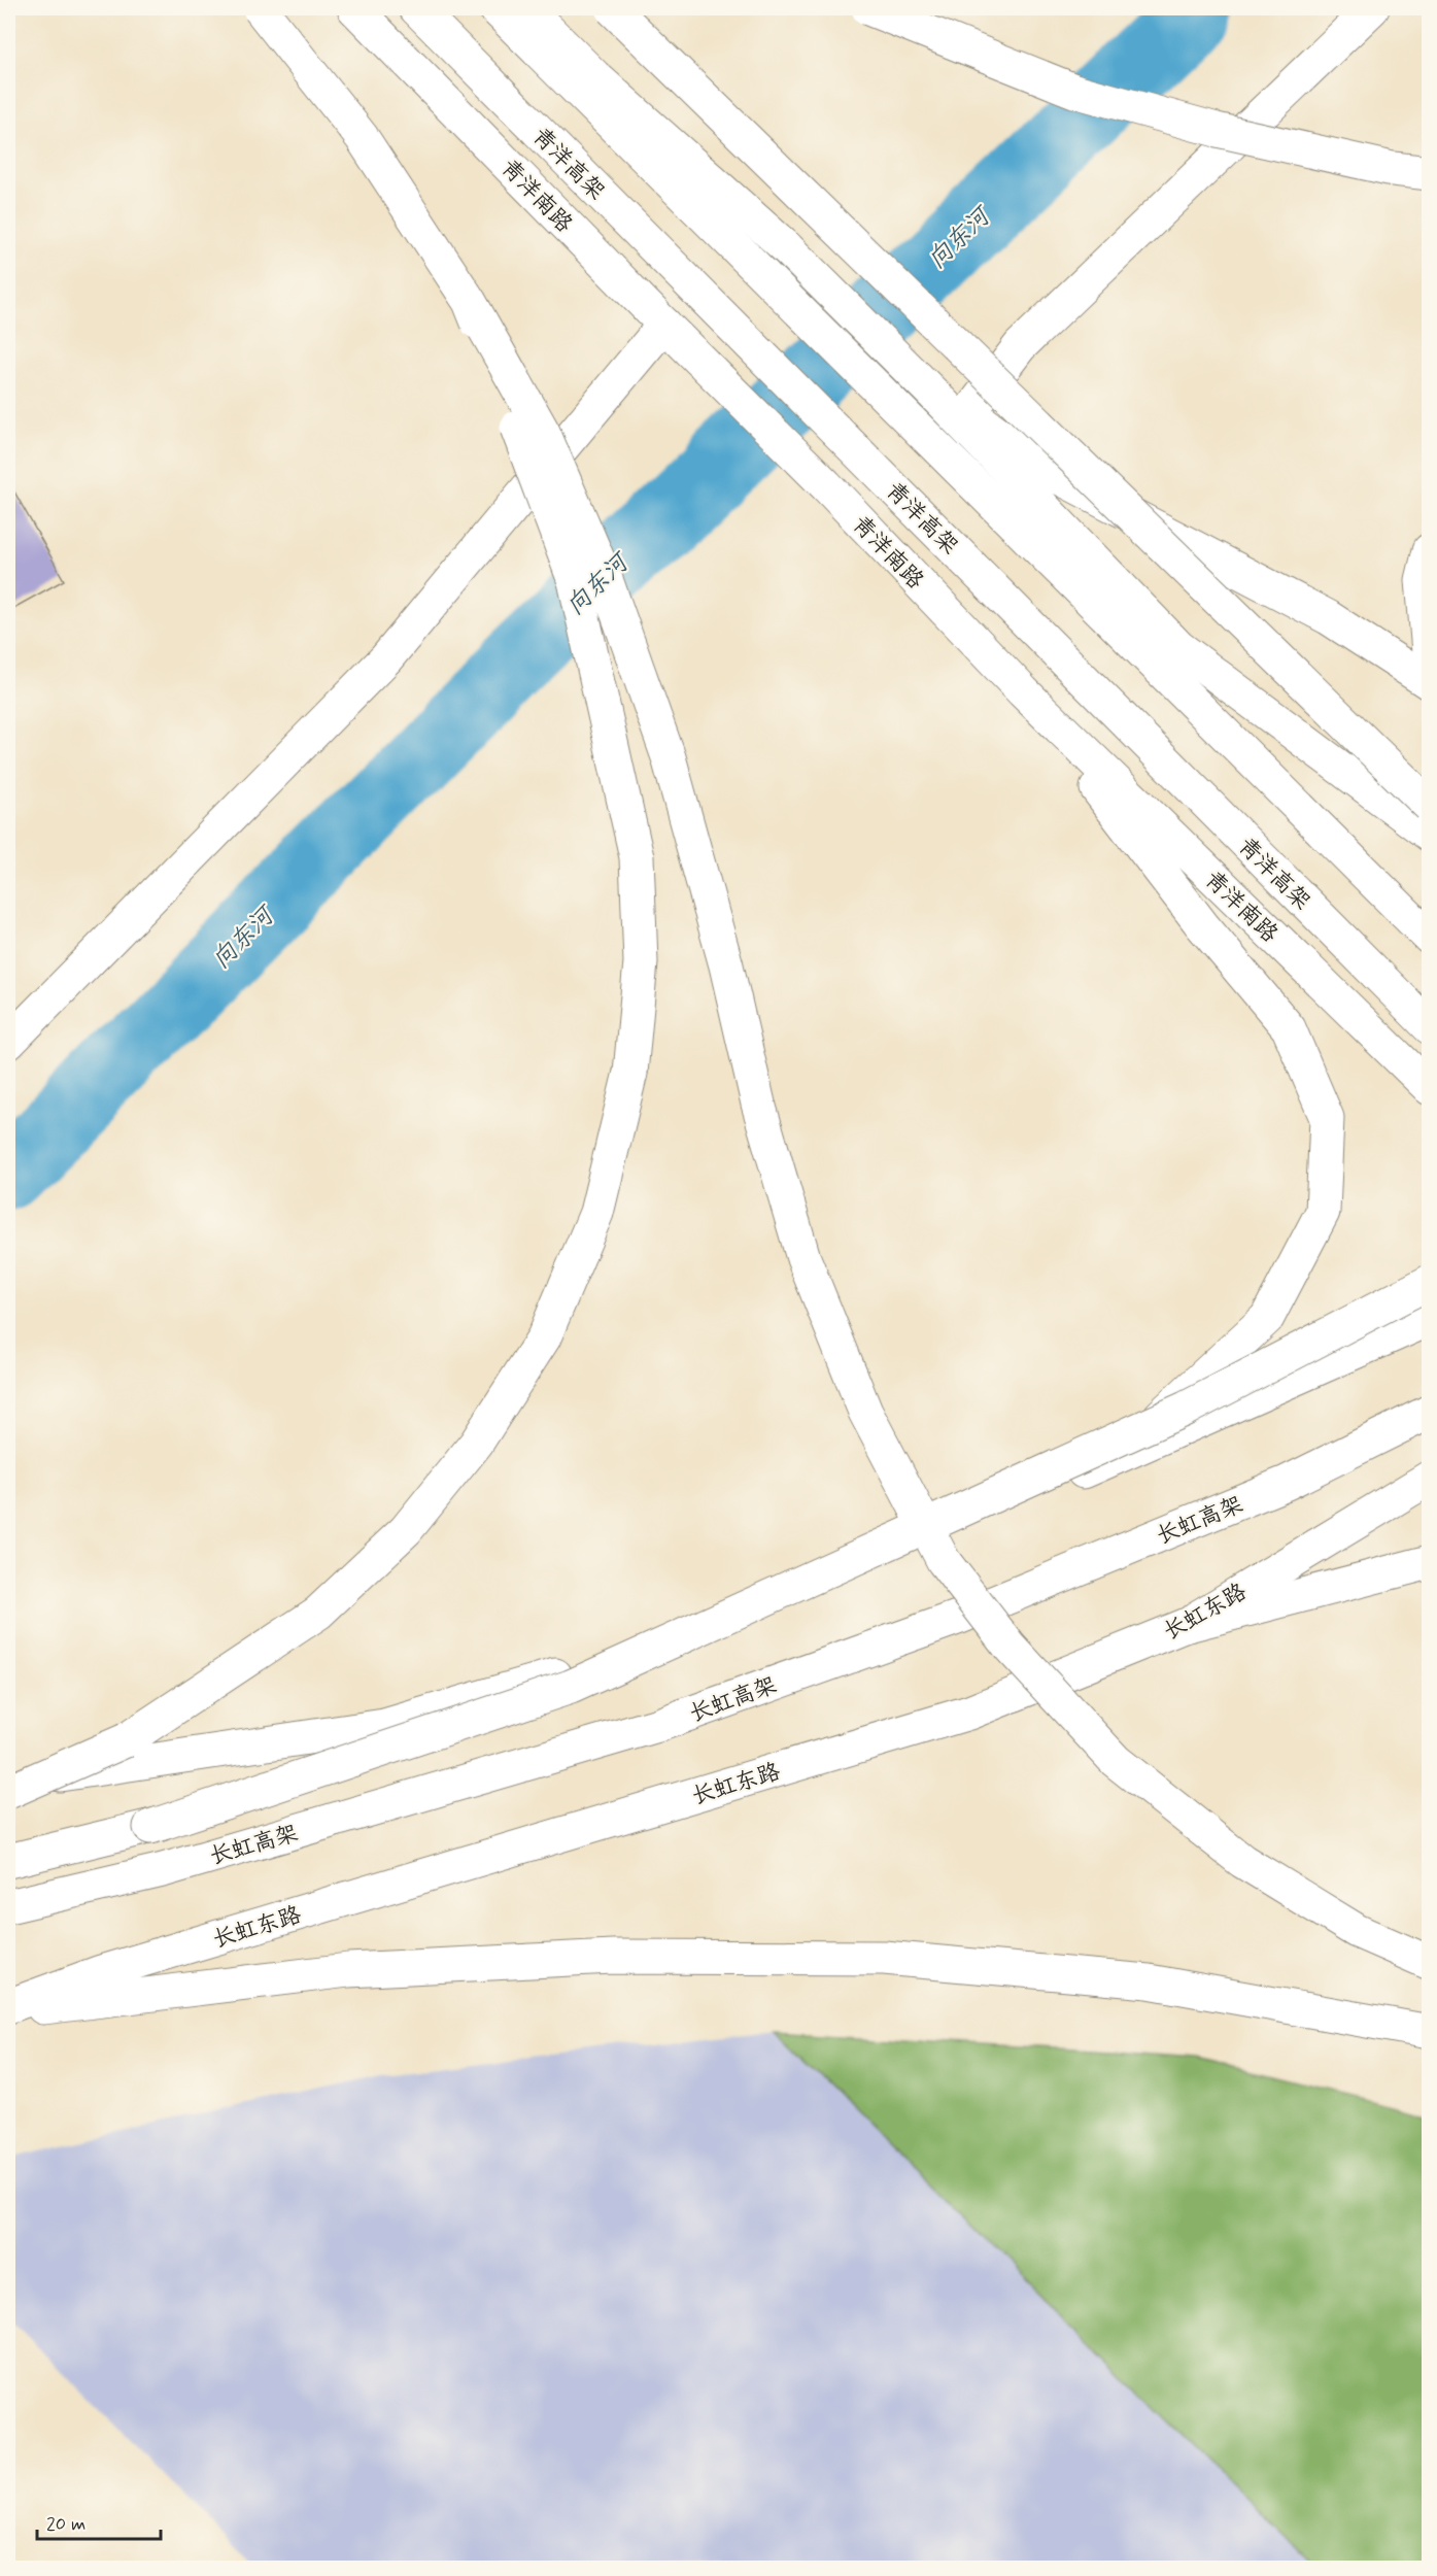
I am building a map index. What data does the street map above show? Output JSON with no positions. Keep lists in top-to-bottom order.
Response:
{
  "streets": {
    "main road": [
      "青洋高架",
      "青洋南路",
      "长虹高架",
      "长虹东路"
    ]
  },
  "water": ["向东河"],
  "scale_bar": "20 m"
}
